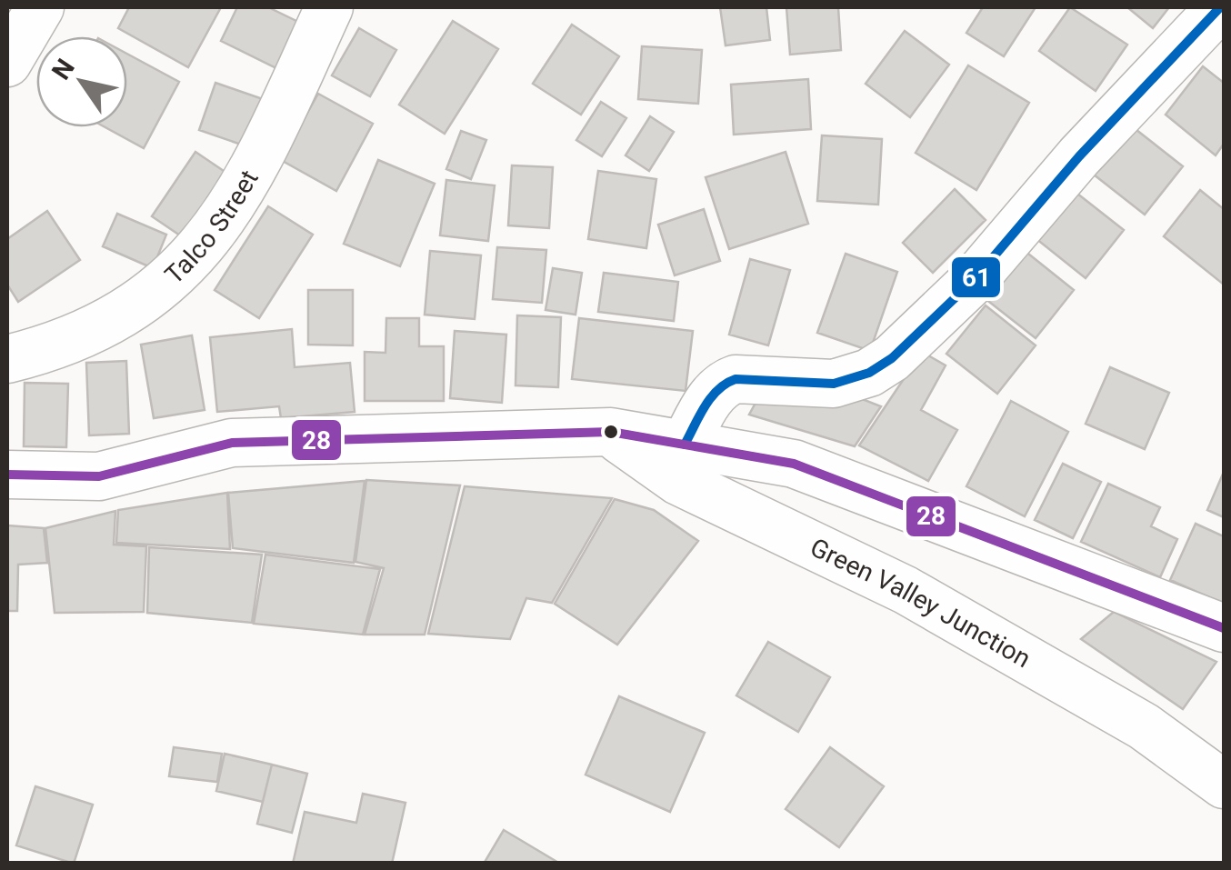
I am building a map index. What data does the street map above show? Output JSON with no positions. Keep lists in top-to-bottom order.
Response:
{
  "streets": {
    "street": ["Talco Street", "Green Valley Junction"]
  },
  "lines": ["transit line 61", "transit line 28"],
  "north": "top left"
}
